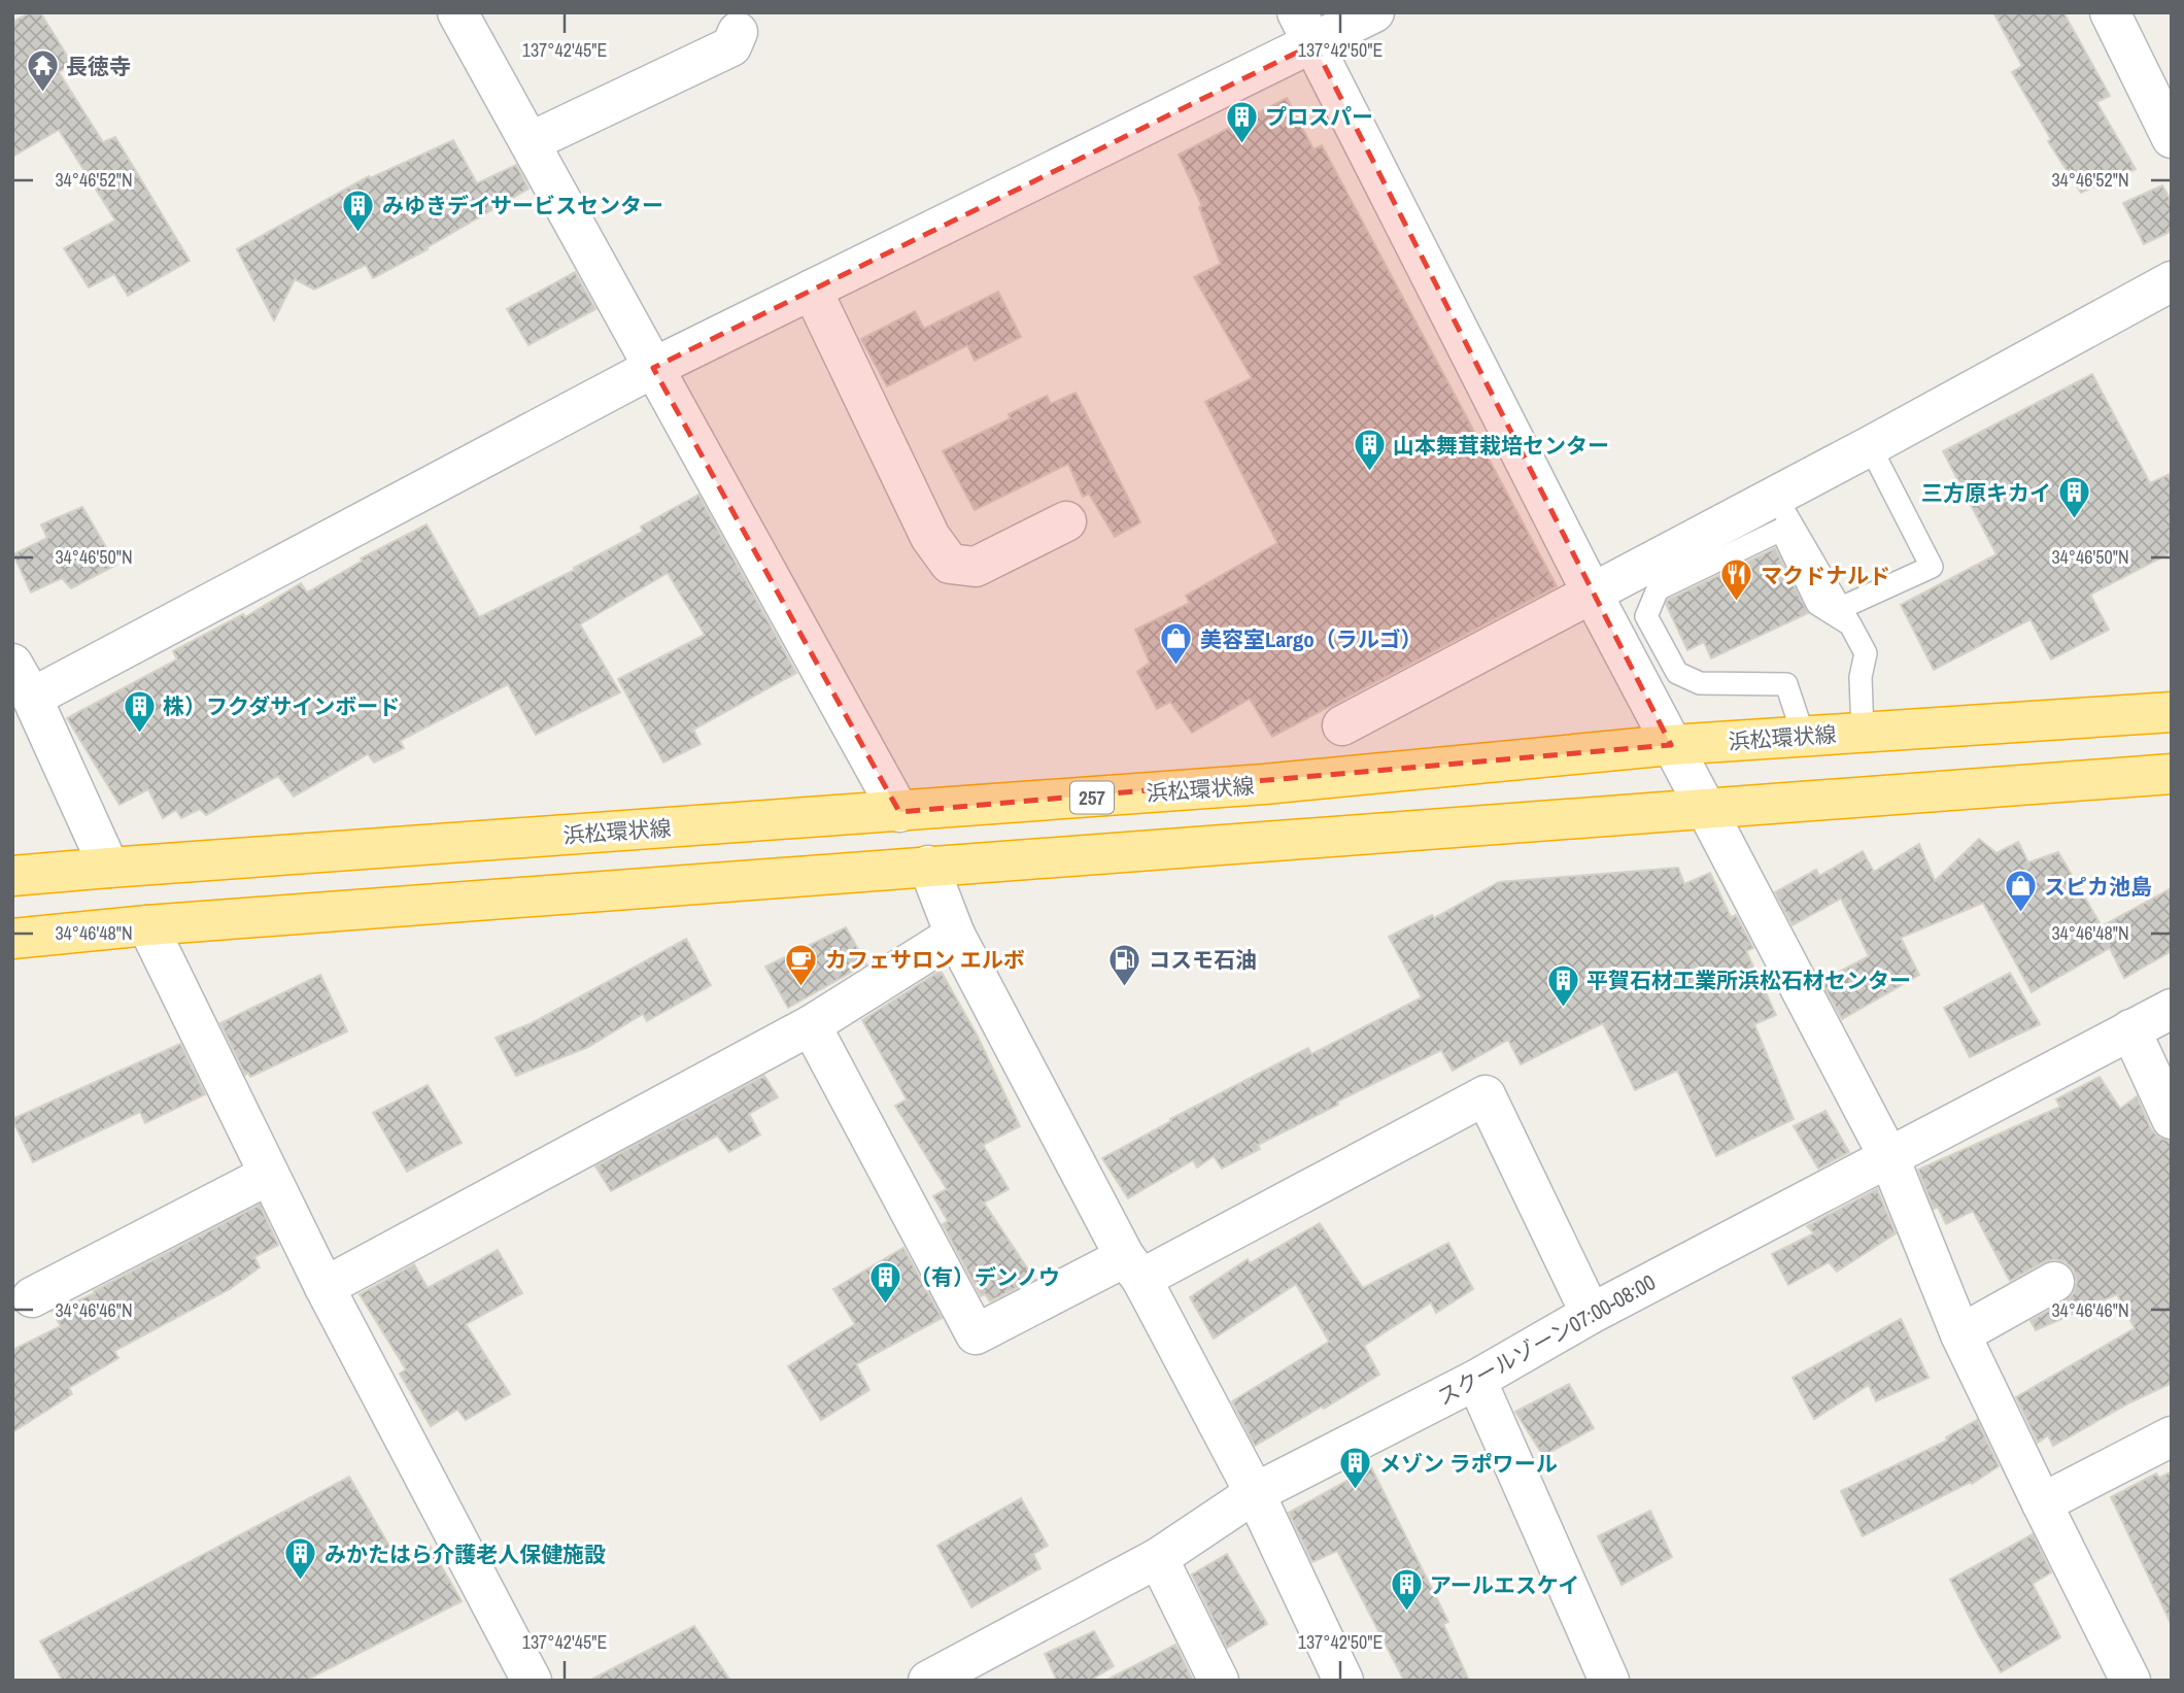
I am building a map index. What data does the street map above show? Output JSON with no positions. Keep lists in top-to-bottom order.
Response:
{
  "streets": {
    "highway": ["浜松環状線", "257"],
    "street": ["スクールゾーン07:00-08:00"]
  },
  "places": {
    "temple": ["長徳寺"],
    "building": [
      "プロスパー",
      "みゆきデイサービスセンター",
      "山本舞茸栽培センター",
      "三方原キカイ",
      "株）フクダサインボード",
      "平賀石材工業所浜松石材センター",
      "（有）デンノウ",
      "メゾン ラポワール",
      "みかたはら介護老人保健施設",
      "アールエスケイ"
    ],
    "restaurant": ["マクドナルド"],
    "shop": ["美容室Largo（ラルゴ）", "スピカ池島"],
    "cafe": ["カフェサロン エルボ"],
    "fuel station": ["コスモ石油"]
  },
  "coordinates": [
    "137°42'45\"E",
    "137°42'50\"E",
    "34°46'52\"N",
    "34°46'50\"N",
    "34°46'48\"N",
    "34°46'46\"N"
  ]
}
